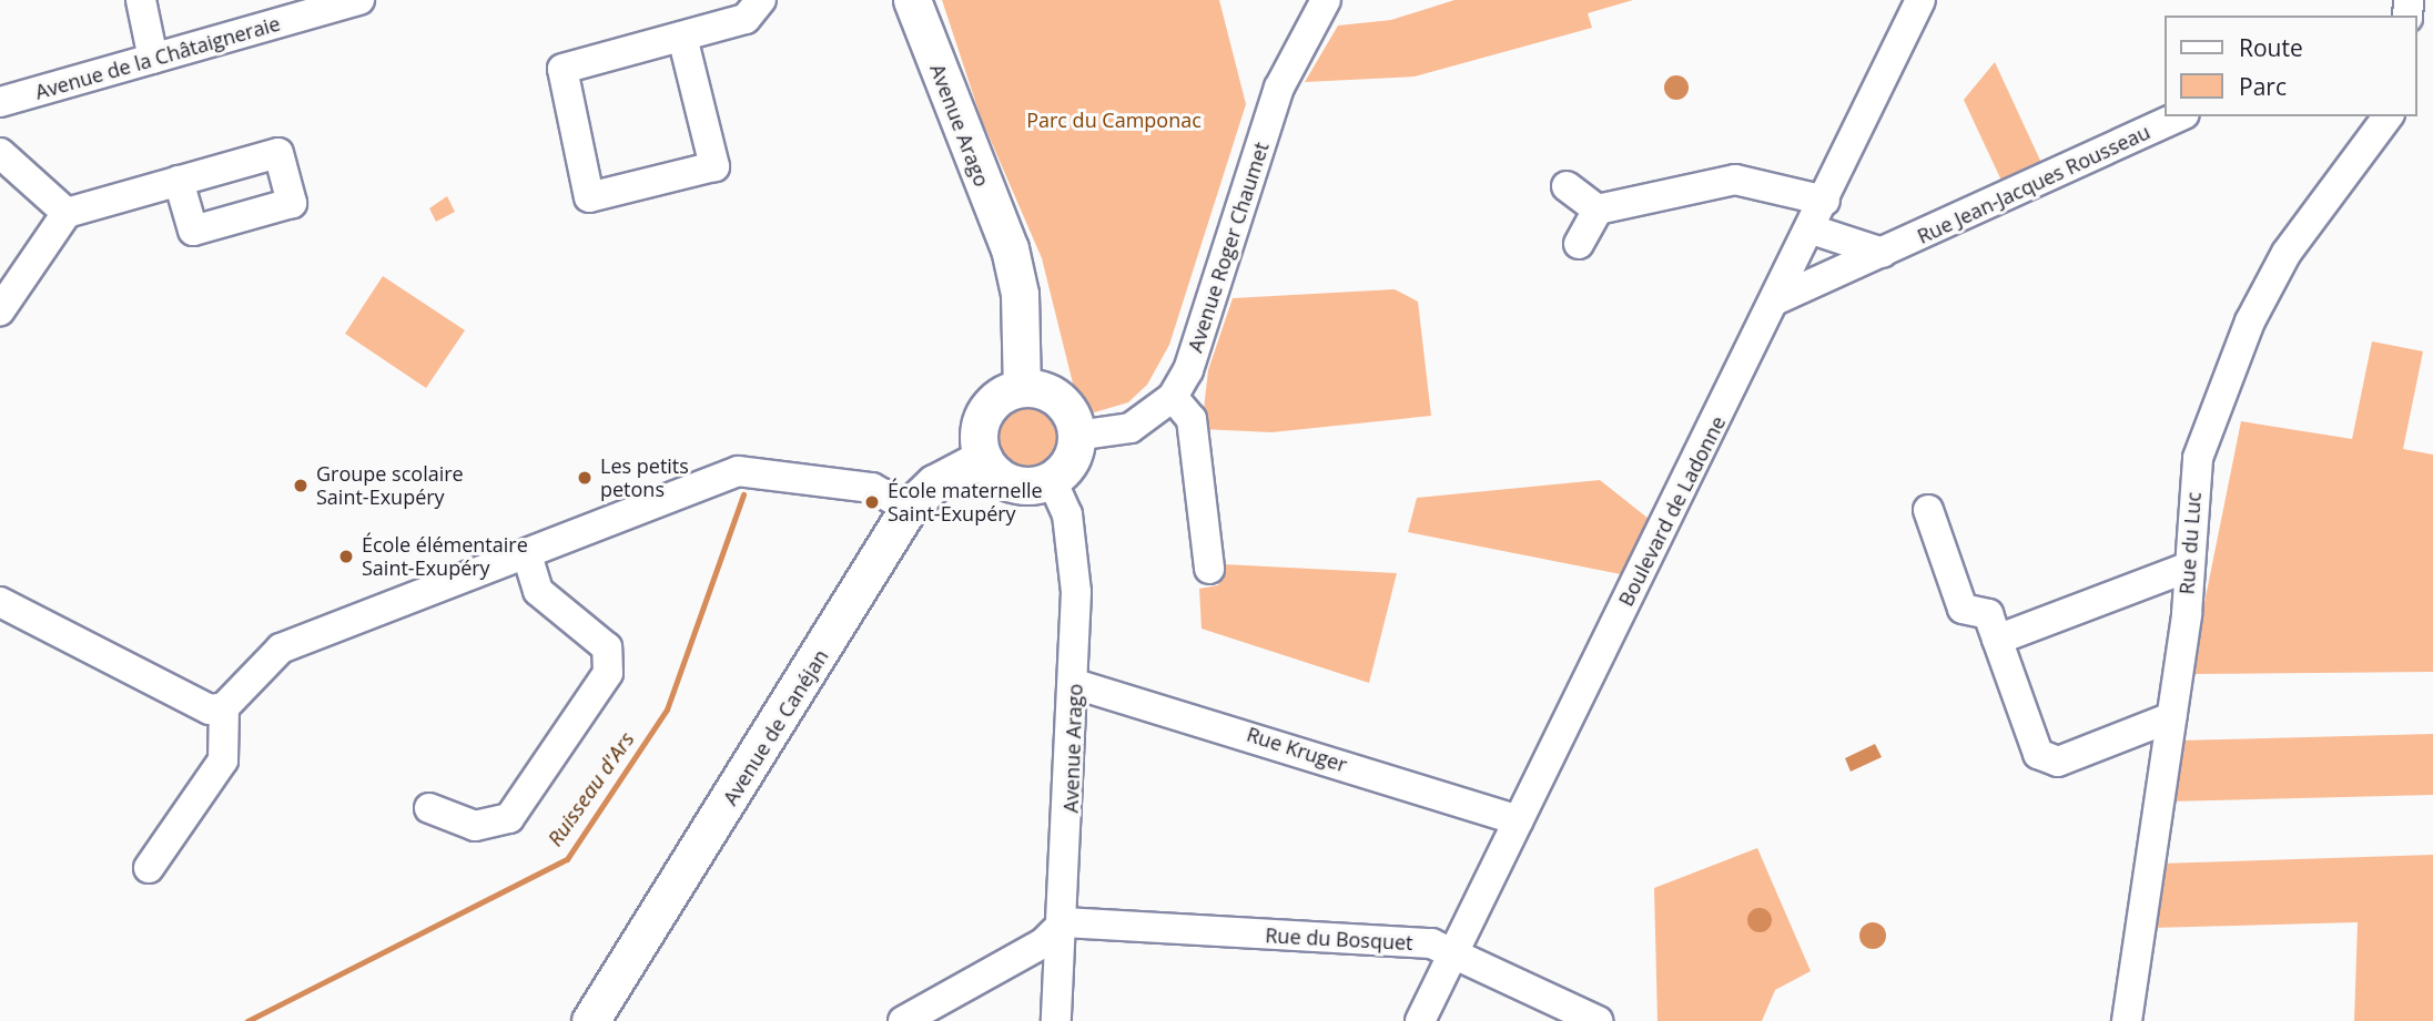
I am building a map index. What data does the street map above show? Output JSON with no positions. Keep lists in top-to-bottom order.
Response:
{
  "streets": {
    "main road": ["Avenue Arago", "Avenue de Canéjan"],
    "street": [
      "Avenue de la Châtaigneraie",
      "Rue Jean-Jacques Rousseau",
      "Avenue Roger Chaumet",
      "Boulevard de Ladonne",
      "Rue du Luc",
      "Rue Kruger",
      "Rue du Bosquet"
    ]
  },
  "crossings": [
    ["Avenue Arago", "Avenue Roger Chaumet"],
    ["Avenue Arago", "Avenue de Canéjan"],
    ["Avenue Arago", "Rue Kruger"],
    ["Avenue Arago", "Rue du Bosquet"],
    ["Rue Jean-Jacques Rousseau", "Boulevard de Ladonne"],
    ["Avenue Roger Chaumet", "Avenue de Canéjan"],
    ["Boulevard de Ladonne", "Rue Kruger"],
    ["Boulevard de Ladonne", "Rue du Bosquet"]
  ],
  "water": ["Ruisseau d'Ars"],
  "parks": ["Parc du Camponac"],
  "places": [
    "Les petits petons",
    "Groupe scolaire Saint-Exupéry",
    "École maternelle Saint-Exupéry",
    "École élémentaire Saint-Exupéry"
  ],
  "legend": ["Route", "Parc"]
}
